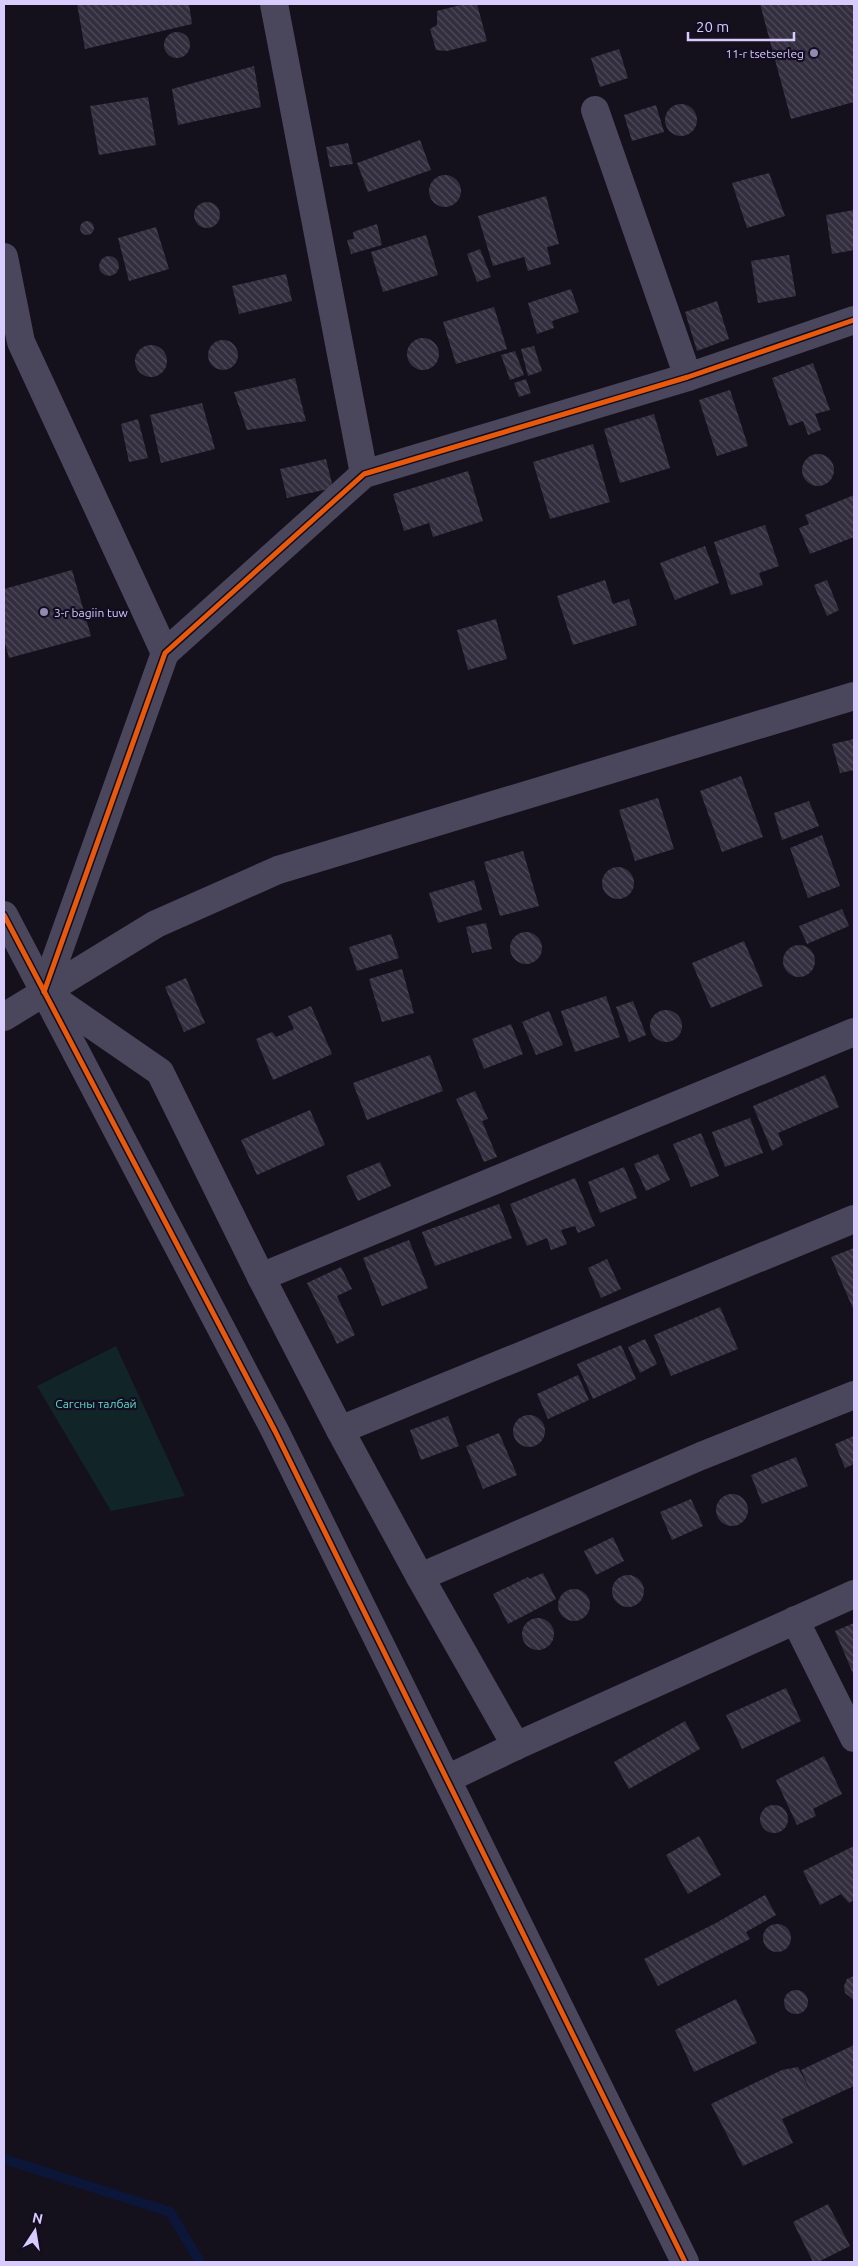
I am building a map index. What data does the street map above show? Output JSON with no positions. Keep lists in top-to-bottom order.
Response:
{
  "parks": ["Сагсны талбай"],
  "places": ["11-r tsetserleg", "3-r bagiin tuw"],
  "scale_bar": "20 m",
  "north": "top"
}
